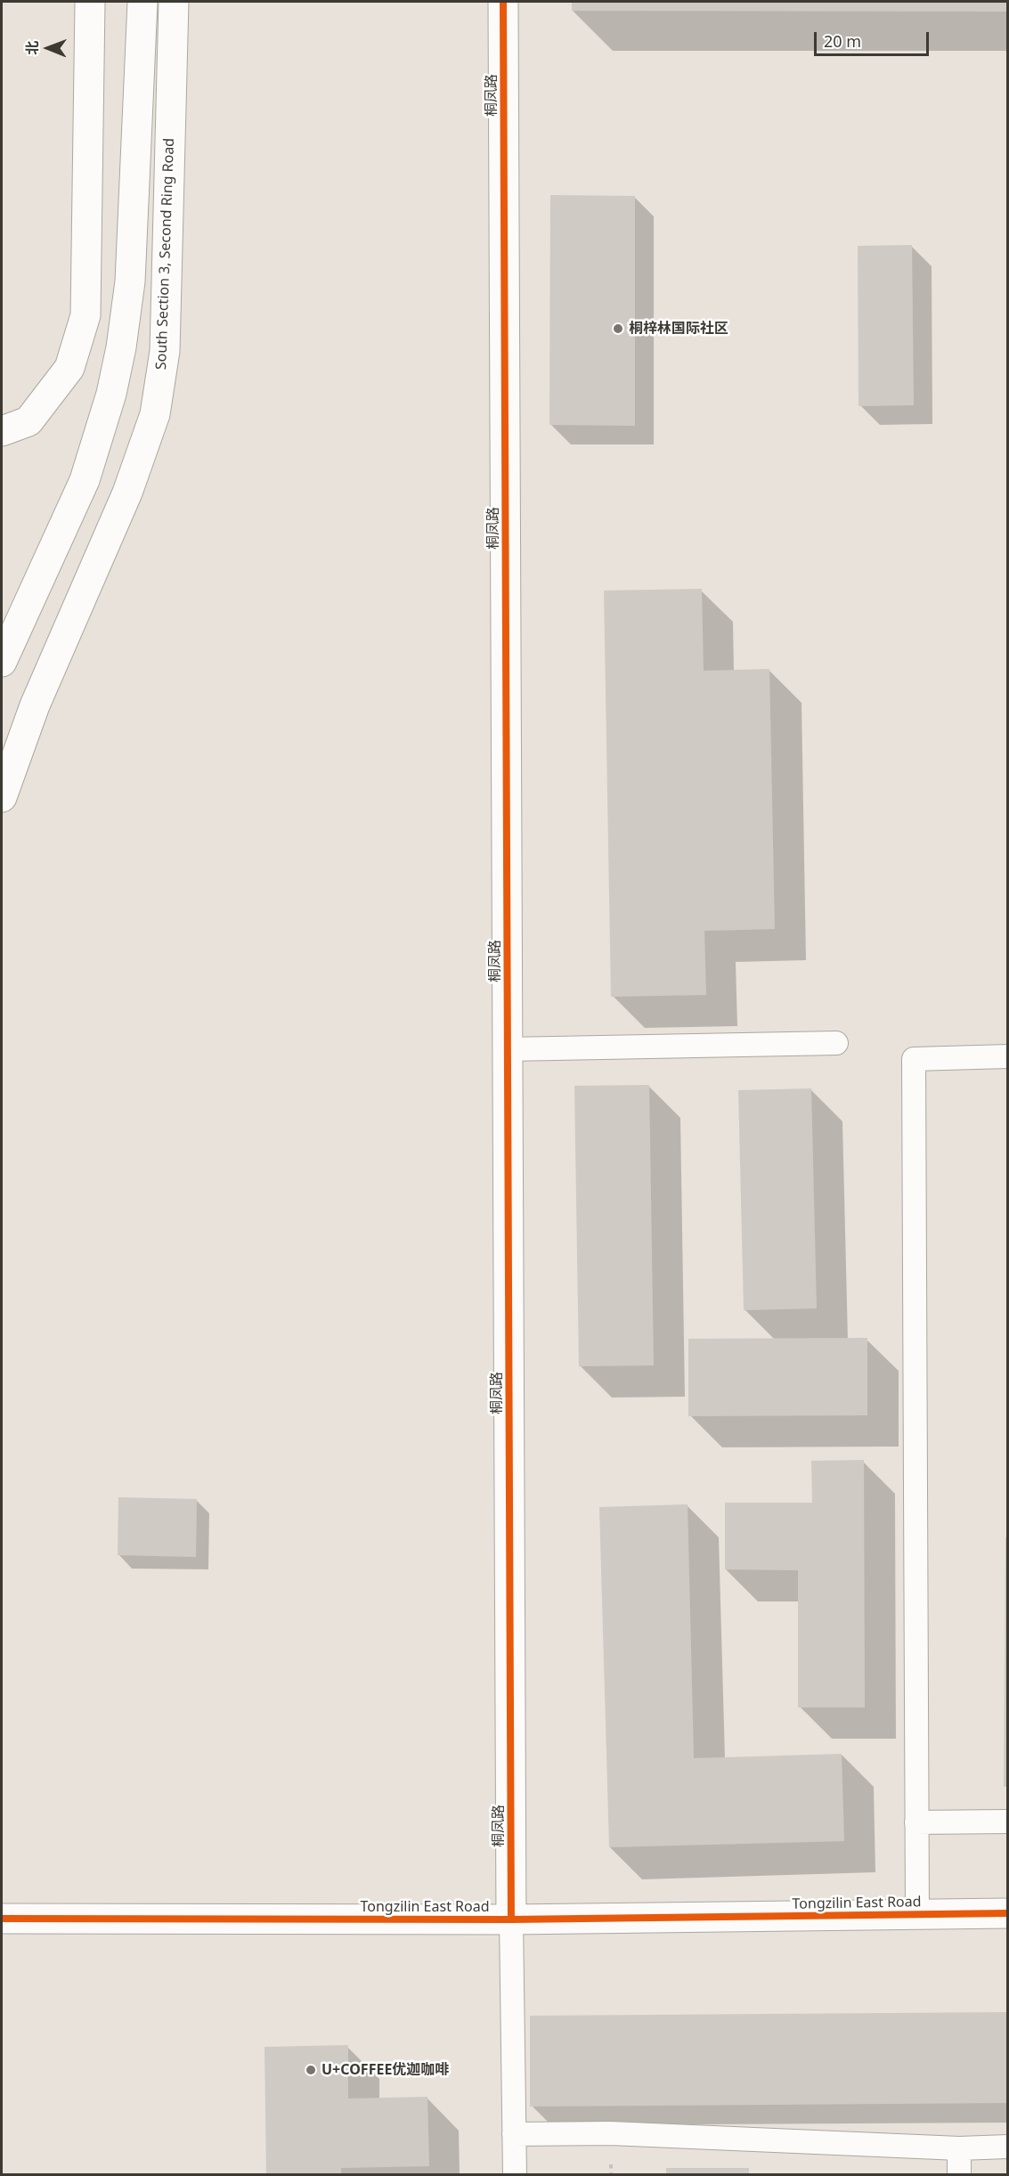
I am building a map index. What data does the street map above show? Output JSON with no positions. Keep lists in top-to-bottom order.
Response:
{
  "streets": {
    "street": ["桐凤路", "South Section 3, Second Ring Road", "Tongzilin East Road"]
  },
  "crossings": [
    ["桐凤路", "Tongzilin East Road"]
  ],
  "places": ["桐梓林国际社区", "U+COFFEE优迦咖啡"],
  "scale_bar": "20 m",
  "north": "left"
}
